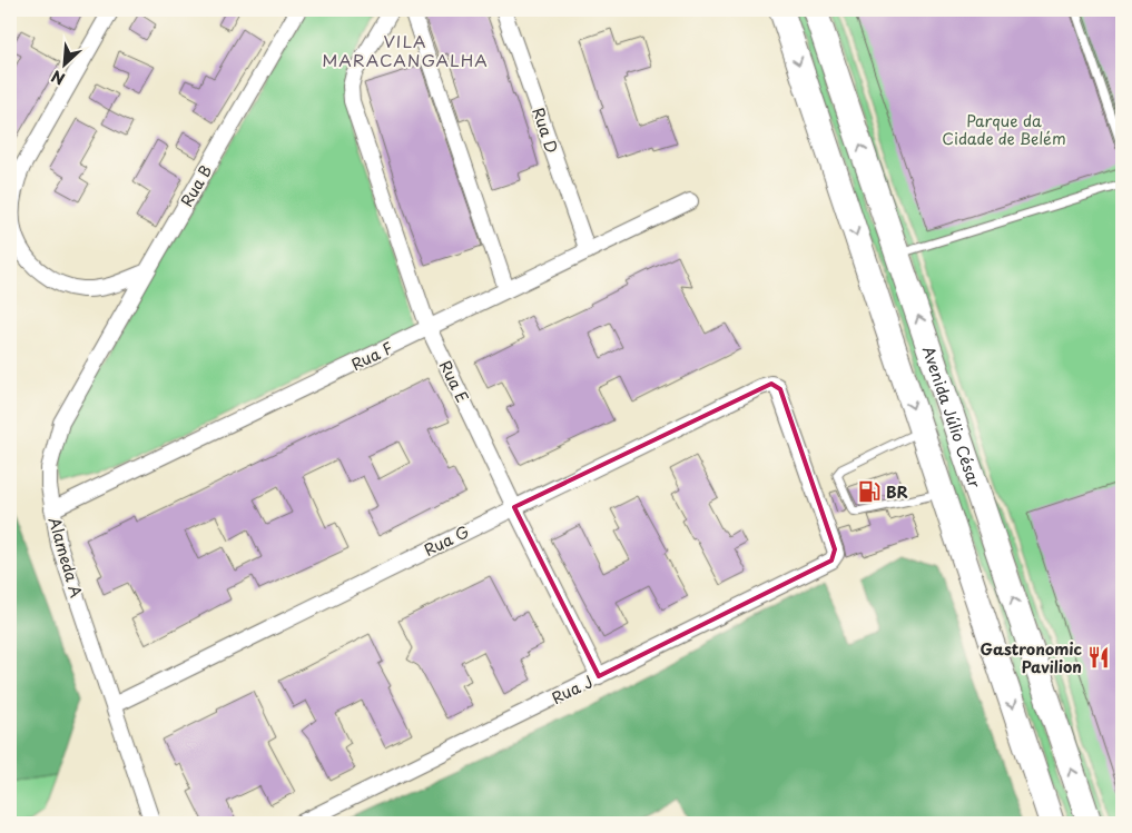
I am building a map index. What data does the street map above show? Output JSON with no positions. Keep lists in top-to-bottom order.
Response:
{
  "streets": {
    "main road": ["Avenida Júlio César"],
    "street": [
      "Rua D",
      "Rua B",
      "Rua F",
      "Rua E",
      "Rua G",
      "Alameda A",
      "Rua J"
    ]
  },
  "crossings": [
    ["Rua D", "Rua F"],
    ["Rua B", "Alameda A"],
    ["Rua F", "Rua E"],
    ["Rua F", "Alameda A"],
    ["Rua E", "Rua G"],
    ["Rua E", "Rua J"],
    ["Rua G", "Alameda A"],
    ["Rua G", "Rua J"]
  ],
  "districts": ["VILA MARACANGALHA"],
  "parks": ["Parque da Cidade de Belém"],
  "places": {
    "fuel station": ["BR"],
    "restaurant": ["Gastronomic Pavilion"]
  },
  "north": "bottom left"
}
